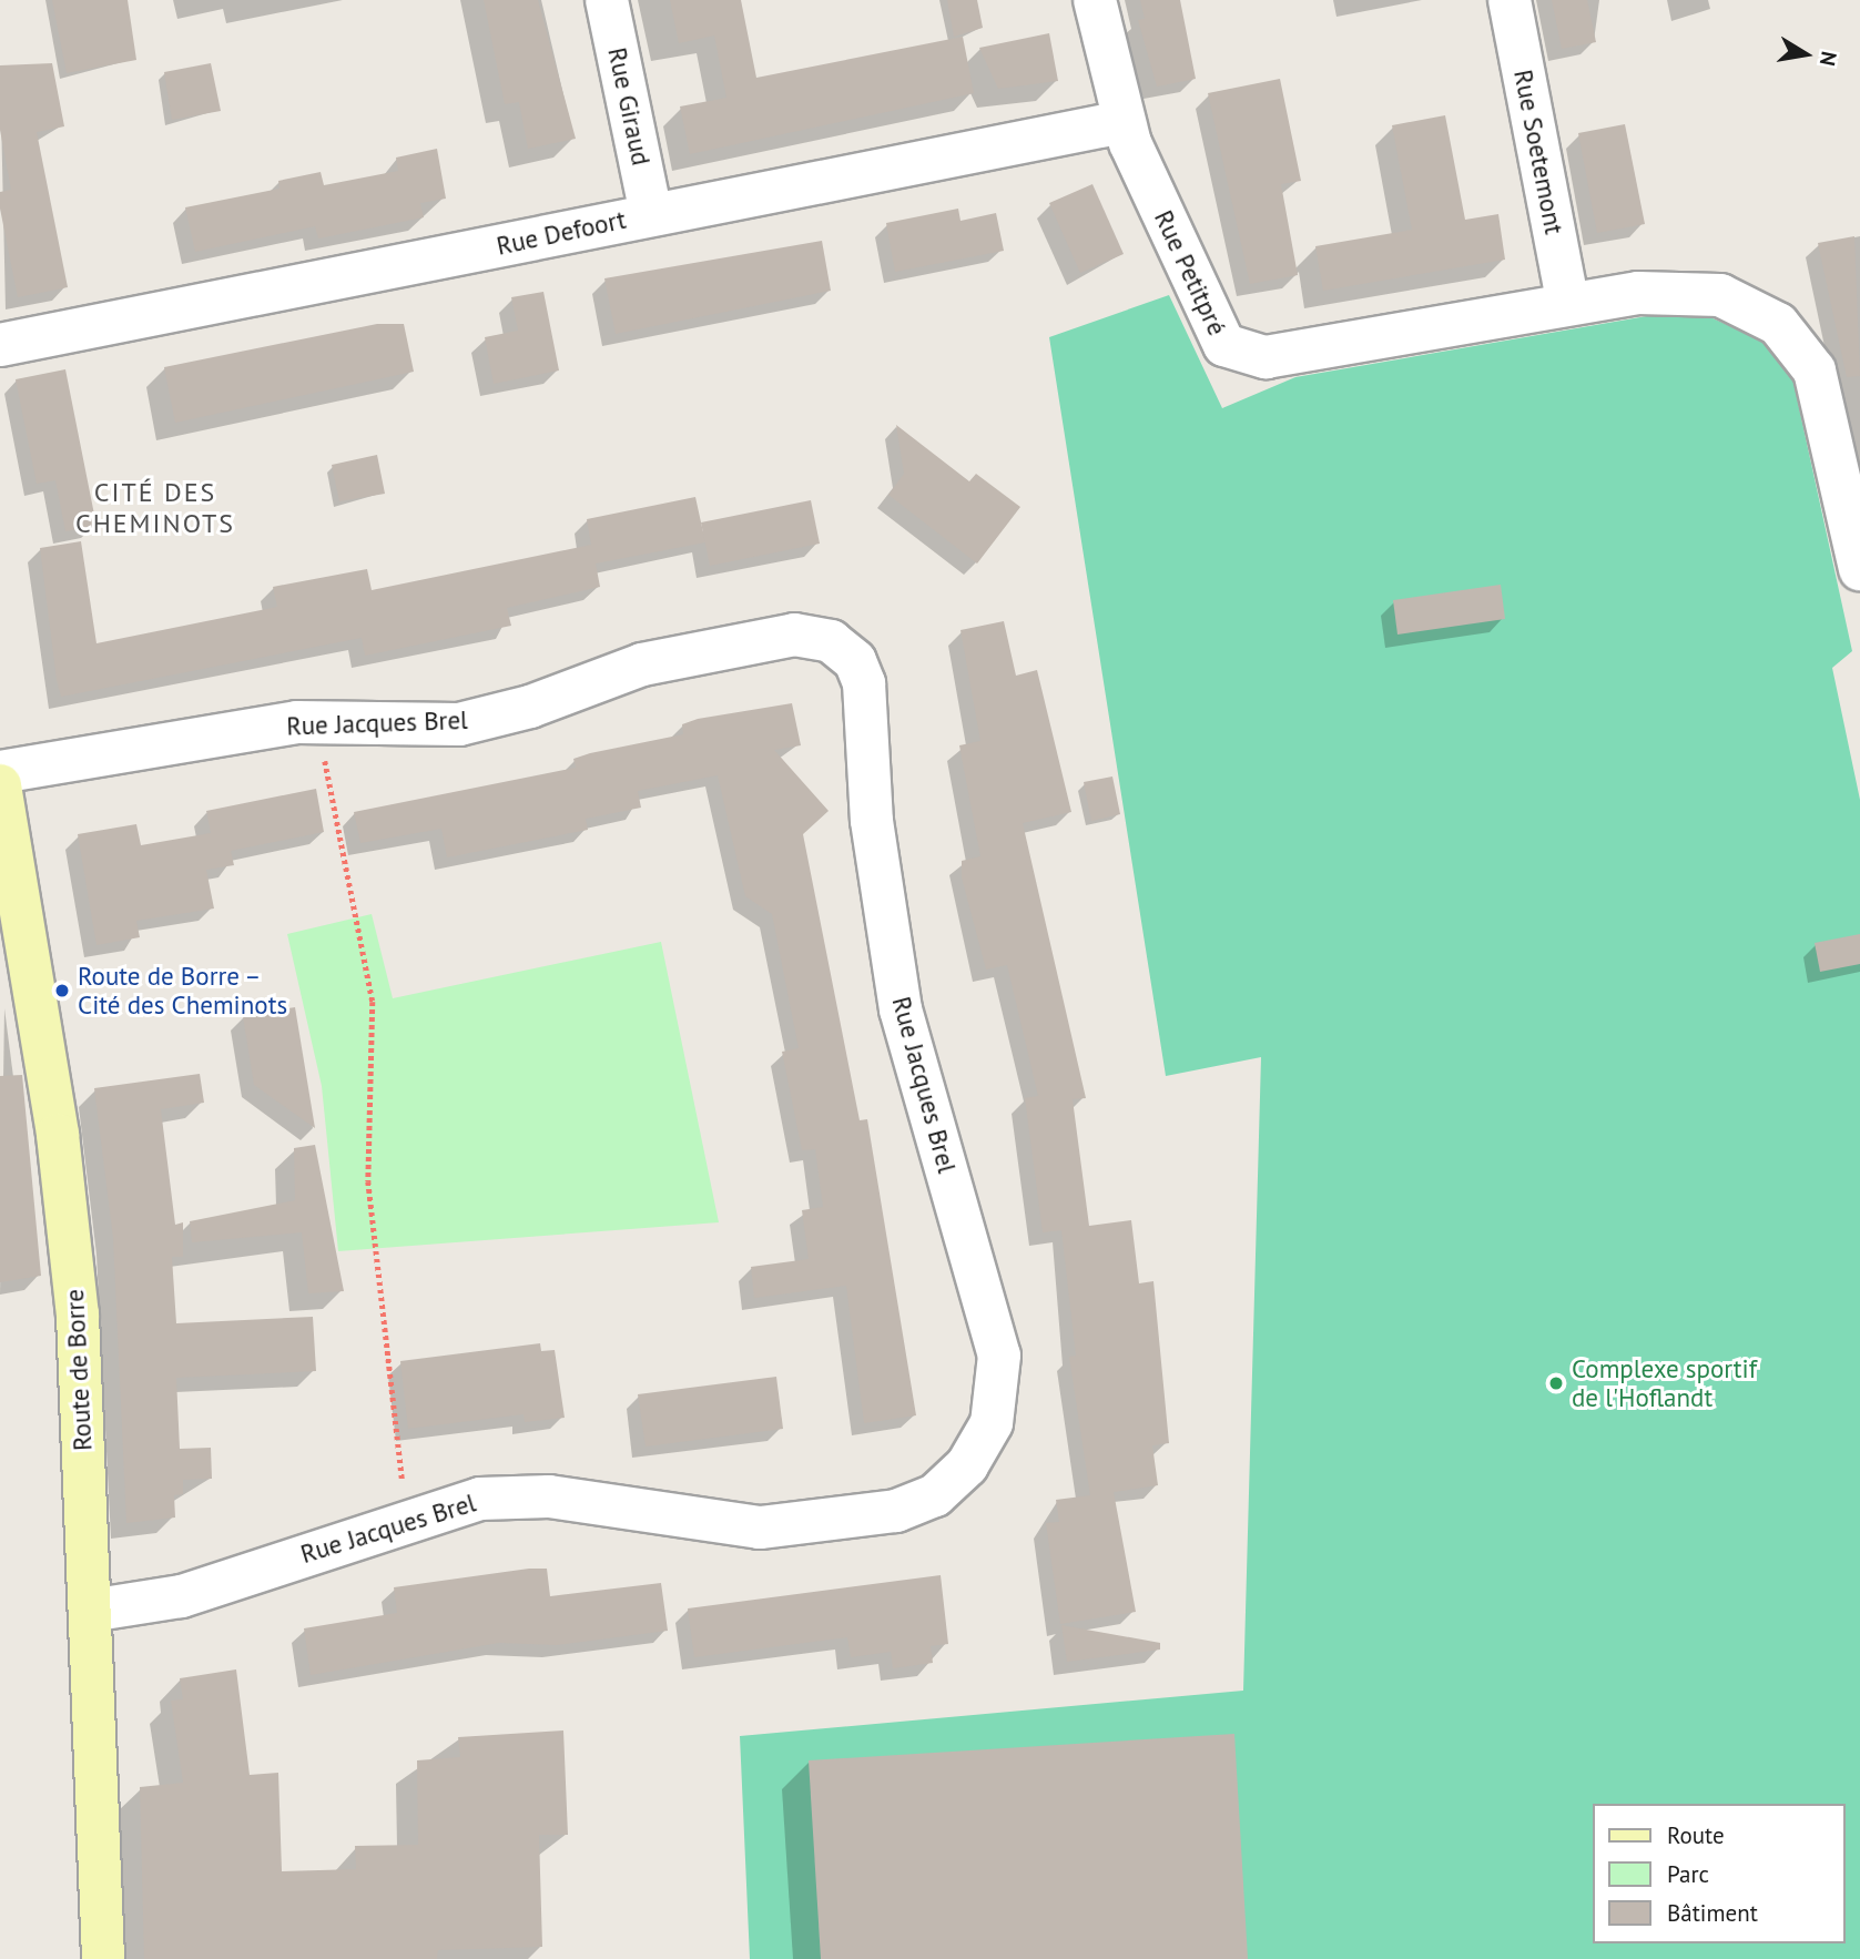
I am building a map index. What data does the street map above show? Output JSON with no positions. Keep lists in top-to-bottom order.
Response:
{
  "streets": {
    "main road": ["Route de Borre"],
    "street": [
      "Rue Giraud",
      "Rue Soetemont",
      "Rue Defoort",
      "Rue Petitpré",
      "Rue Jacques Brel"
    ]
  },
  "crossings": [
    ["Rue Giraud", "Rue Defoort"],
    ["Rue Soetemont", "Rue Petitpré"],
    ["Rue Defoort", "Rue Petitpré"],
    ["Rue Jacques Brel", "Route de Borre"]
  ],
  "districts": ["CITÉ DES CHEMINOTS"],
  "places": ["Route de Borre – Cité des Cheminots", "Complexe sportif de l'Hoflandt"],
  "legend": ["Route", "Parc", "Bâtiment"],
  "north": "right"
}
